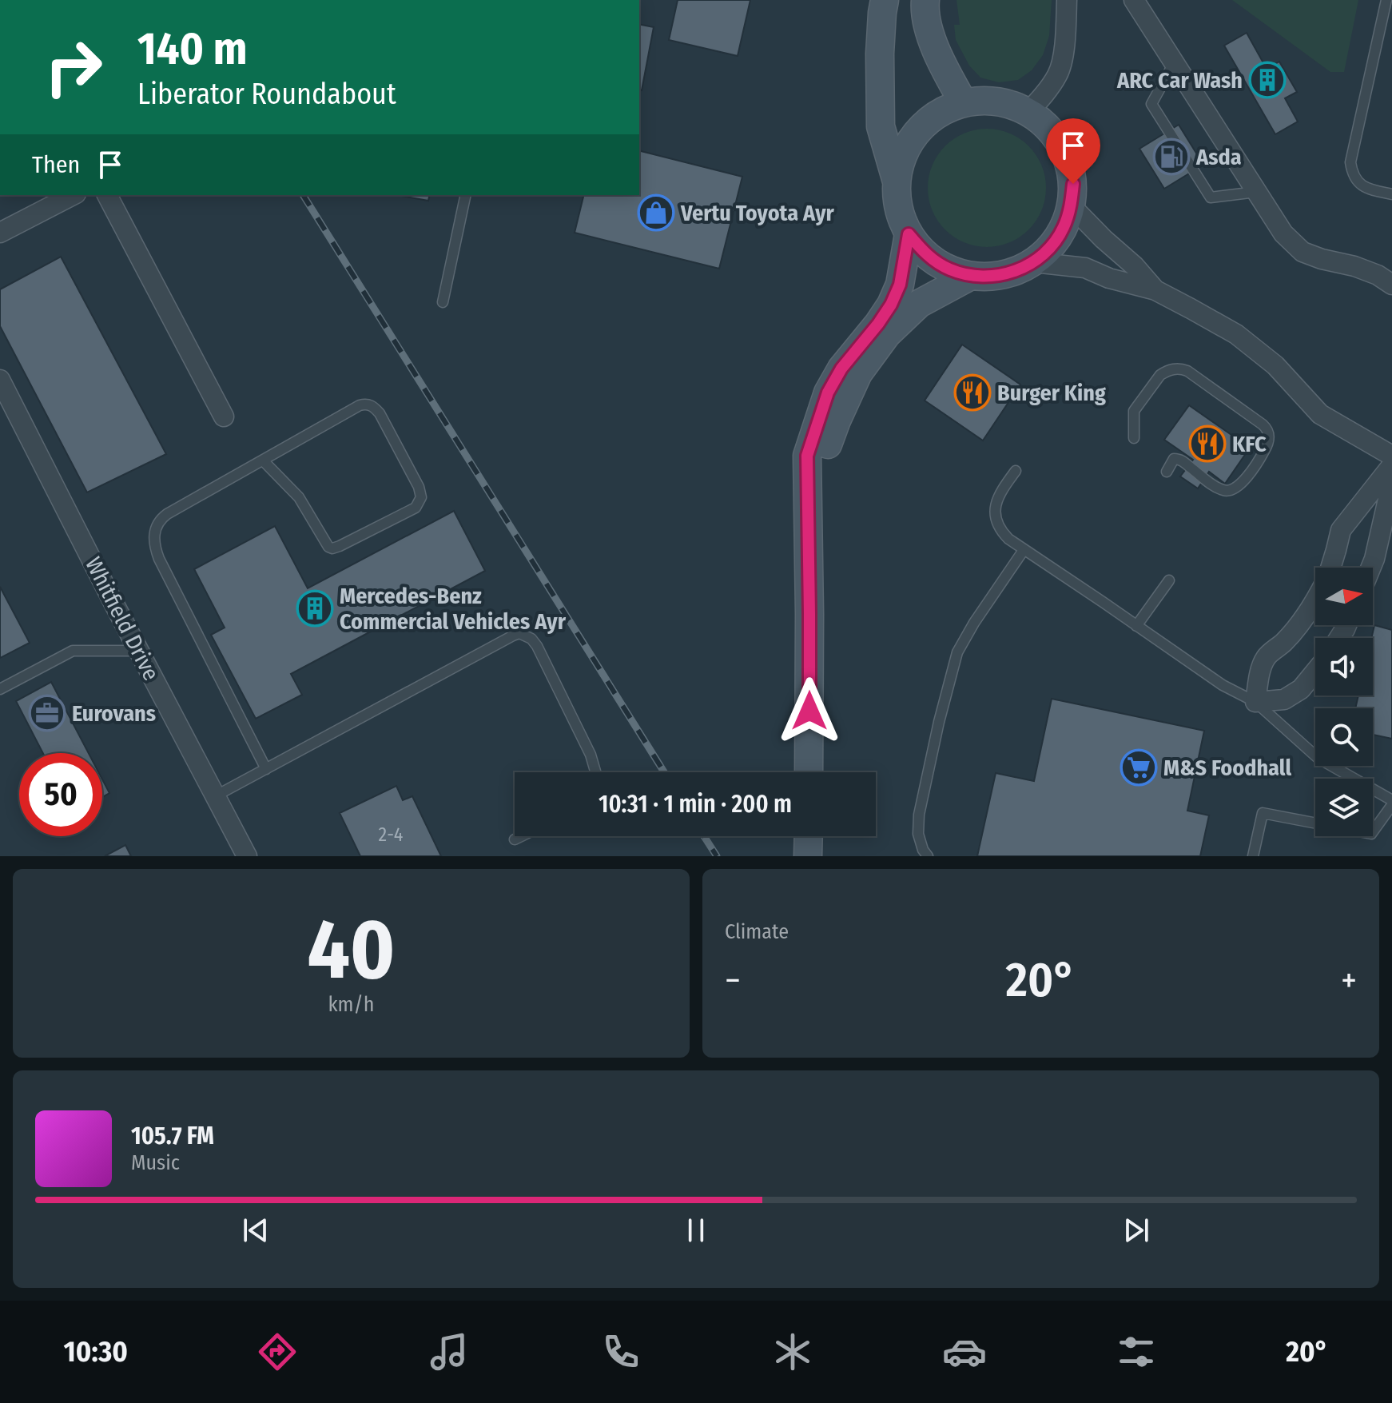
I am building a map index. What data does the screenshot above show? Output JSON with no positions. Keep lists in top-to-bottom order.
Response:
{
  "streets": {
    "street": ["Whitfield Drive"]
  },
  "places": {
    "building": ["ARC Car Wash", "Mercedes-Benz Commercial Vehicles Ayr"],
    "fuel station": ["Asda"],
    "shop": ["Vertu Toyota Ayr"],
    "restaurant": ["Burger King", "KFC"],
    "office": ["Eurovans"],
    "supermarket": ["M&S Foodhall"]
  },
  "house_numbers": ["2-4"],
  "north": "right",
  "page": {
    "turn": ["140 m", "Liberator Roundabout"],
    "then": "Then",
    "limit": "50",
    "trip": "10:31 · 1 min · 200 m",
    "tile": [
      ["40", "km/h"],
      "Climate"
    ],
    "heat": ["−", "20°", "+"],
    "song": ["105.7 FM", "Music"],
    "tabs": ["10:30", "20°"]
  }
}
